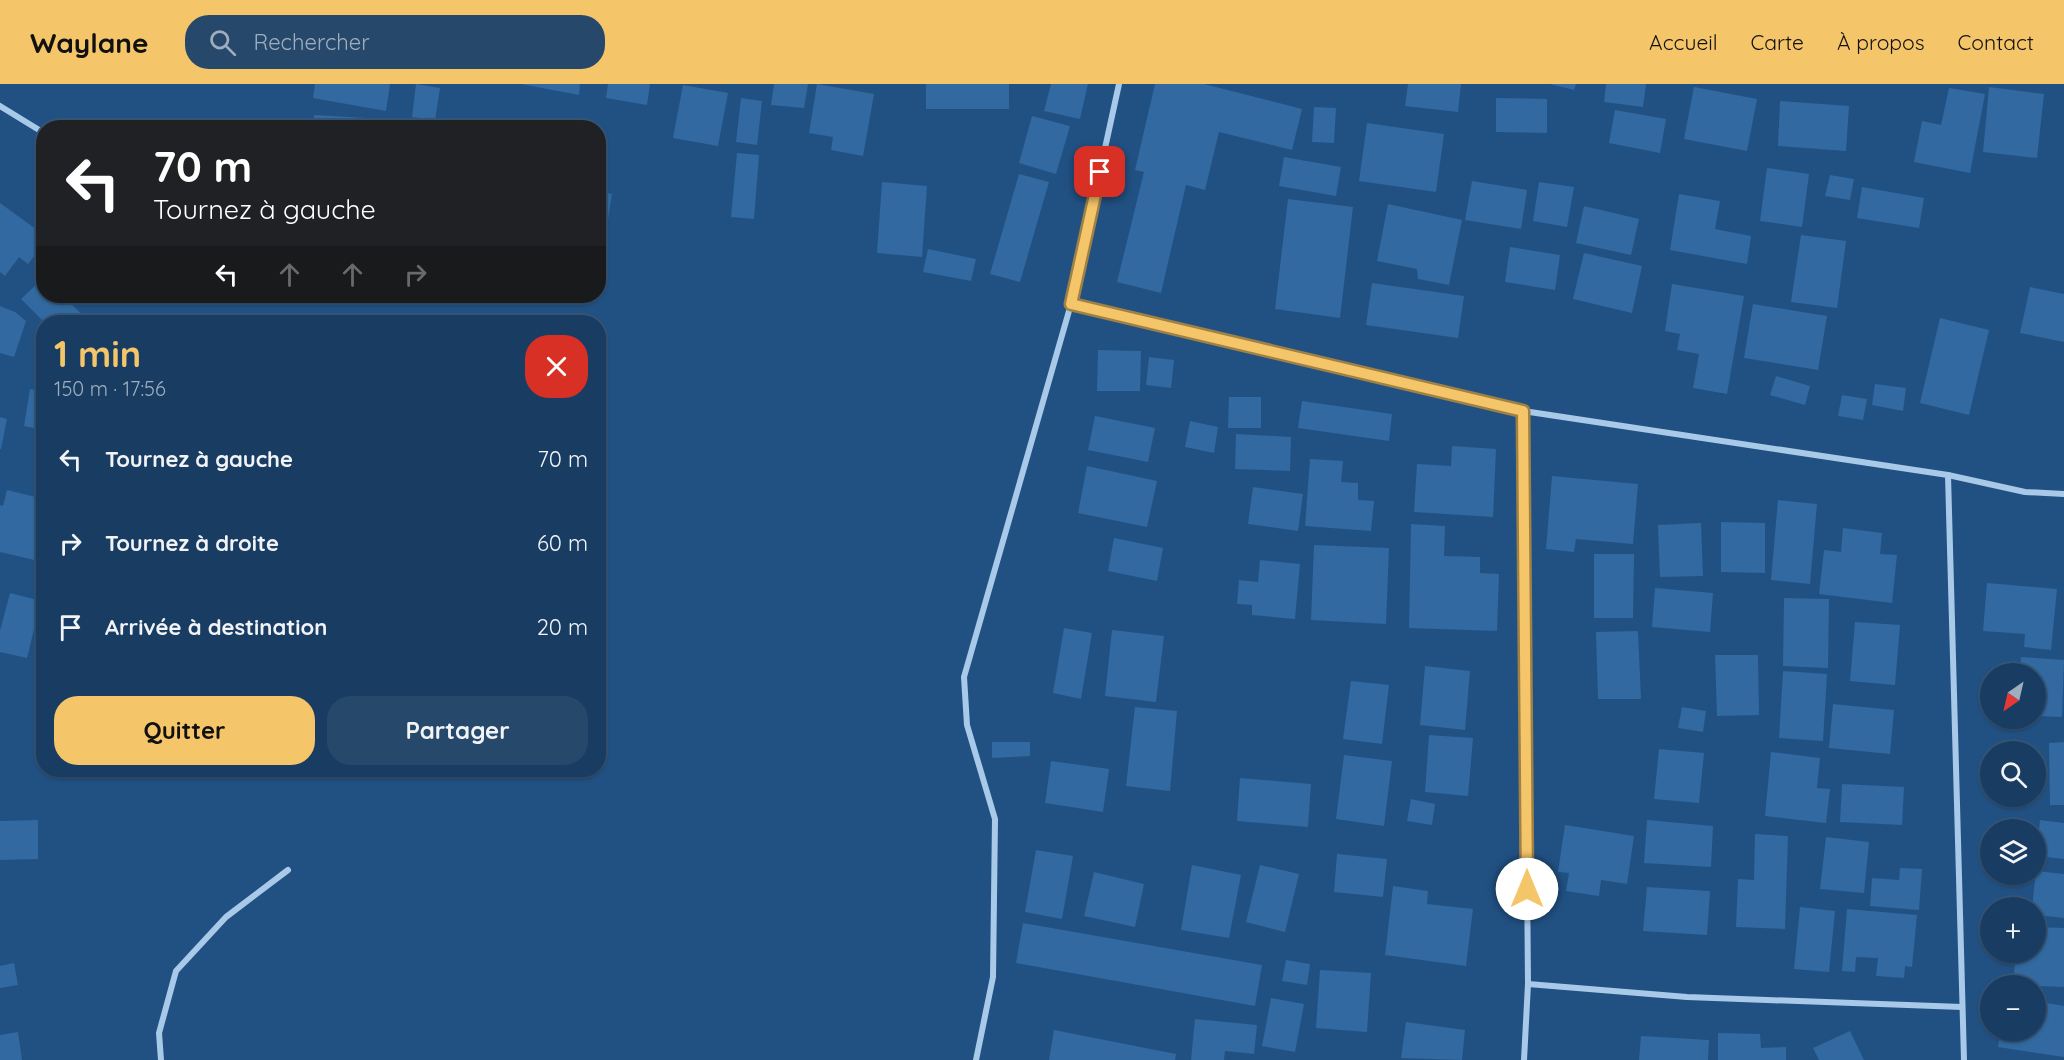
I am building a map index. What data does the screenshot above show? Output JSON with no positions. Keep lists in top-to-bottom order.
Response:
{
  "north": "bottom left",
  "page": {
    "header": "Waylane",
    "search": "Rechercher",
    "nav": [
      "Accueil",
      "Carte",
      "À propos",
      "Contact"
    ],
    "turn": ["70 m", "Tournez à gauche"],
    "heading": ["1 min", "150 m · 17:56"],
    "list": [
      {
        "name": "Tournez à gauche",
        "value": "70 m"
      },
      {
        "name": "Tournez à droite",
        "value": "60 m"
      },
      {
        "name": "Arrivée à destination",
        "value": "20 m"
      }
    ],
    "map_buttons": ["+", "−"],
    "buttons": ["Quitter", "Partager"]
  }
}
